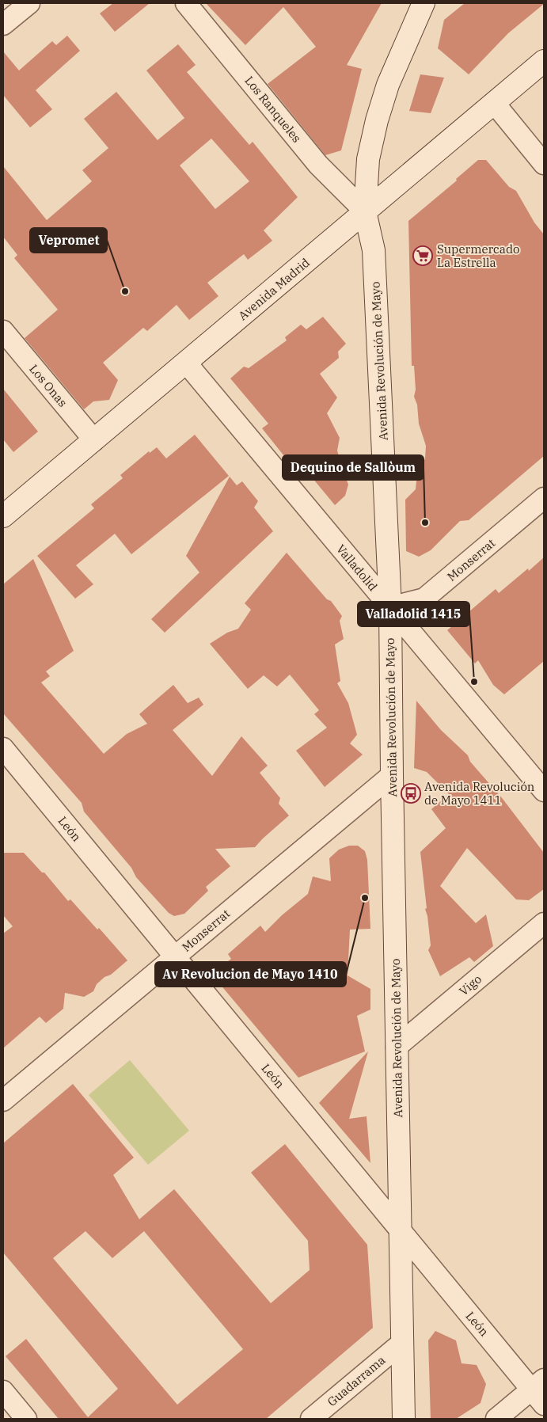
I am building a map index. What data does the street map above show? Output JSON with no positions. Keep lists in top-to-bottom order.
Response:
{
  "streets": {
    "main road": ["Avenida Madrid", "Avenida Revolución de Mayo"],
    "street": [
      "Los Ranqueles",
      "Los Onas",
      "Monserrat",
      "Valladolid",
      "León",
      "Vigo",
      "Guadarrama"
    ]
  },
  "crossings": [
    ["Los Ranqueles", "Avenida Madrid"],
    ["Los Ranqueles", "Avenida Revolución de Mayo"],
    ["Avenida Madrid", "Avenida Revolución de Mayo"],
    ["Avenida Madrid", "Los Onas"],
    ["Avenida Madrid", "Valladolid"],
    ["Avenida Revolución de Mayo", "Monserrat"],
    ["Avenida Revolución de Mayo", "Valladolid"],
    ["Avenida Revolución de Mayo", "León"],
    ["Avenida Revolución de Mayo", "Vigo"],
    ["Avenida Revolución de Mayo", "Guadarrama"],
    ["Monserrat", "Valladolid"],
    ["Monserrat", "León"]
  ],
  "places": {
    "supermarket": ["Supermercado La Estrella"],
    "other": [
      "Vepromet",
      "Dequino de Sallòum",
      "Valladolid 1415",
      "Av Revolucion de Mayo 1410"
    ],
    "bus stop": ["Avenida Revolución de Mayo 1411"]
  }
}
